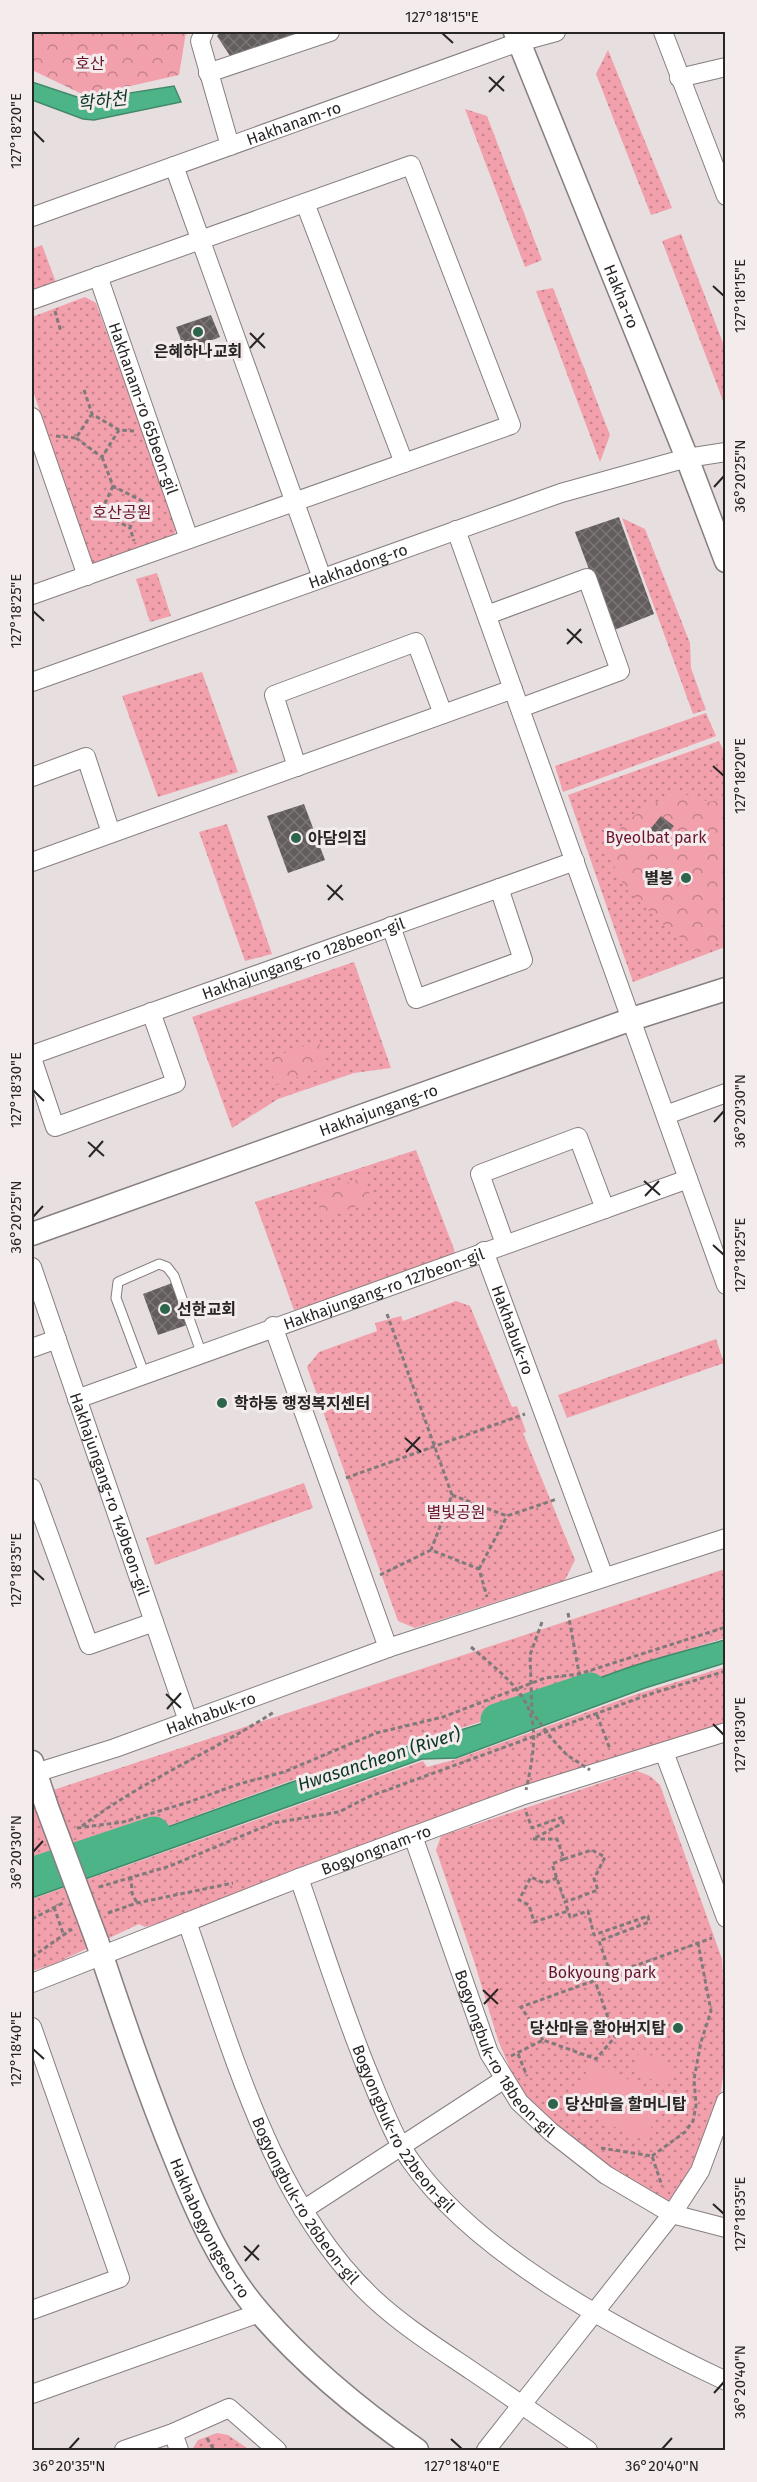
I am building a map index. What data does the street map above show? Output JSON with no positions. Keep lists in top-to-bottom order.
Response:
{
  "streets": {
    "street": [
      "Hakhanam-ro",
      "Hakha-ro",
      "Hakhanam-ro 65beon-gil",
      "Hakhadong-ro",
      "Hakhajungang-ro 128beon-gil",
      "Hakhajungang-ro",
      "Hakhajungang-ro 127beon-gil",
      "Hakhabuk-ro",
      "Hakhajungang-ro 149beon-gil",
      "Bogyongnam-ro",
      "Bogyongbuk-ro 18beon-gil",
      "Bogyongbuk-ro 22beon-gil",
      "Bogyongbuk-ro 26beon-gil",
      "Hakhabogyongseo-ro"
    ]
  },
  "crossings": [
    ["Hakhanam-ro", "Hakha-ro"],
    ["Hakha-ro", "Hakhadong-ro"],
    ["Hakhajungang-ro 127beon-gil", "Hakhabuk-ro"],
    ["Hakhajungang-ro 127beon-gil", "Hakhajungang-ro 149beon-gil"],
    ["Hakhabuk-ro", "Hakhajungang-ro 149beon-gil"],
    ["Hakhabuk-ro", "Hakhabogyongseo-ro"],
    ["Bogyongnam-ro", "Bogyongbuk-ro 18beon-gil"],
    ["Bogyongnam-ro", "Bogyongbuk-ro 22beon-gil"],
    ["Bogyongnam-ro", "Bogyongbuk-ro 26beon-gil"],
    ["Bogyongnam-ro", "Hakhabogyongseo-ro"]
  ],
  "water": ["학하천", "Hwasancheon (River)"],
  "parks": [
    "호산",
    "호산공원",
    "Byeolbat park",
    "별빛공원",
    "Bokyoung park"
  ],
  "places": [
    "은혜하나교회",
    "아담의집",
    "별봉",
    "선한교회",
    "학하동 행정복지센터",
    "당산마을 할아버지탑",
    "당산마을 할머니탑"
  ],
  "coordinates": [
    "127°18'15\"E",
    "127°18'20\"E",
    "36°20'25\"N",
    "127°18'25\"E",
    "127°18'30\"E",
    "36°20'30\"N",
    "127°18'35\"E",
    "127°18'40\"E",
    "36°20'40\"N",
    "36°20'35\"N"
  ]
}
